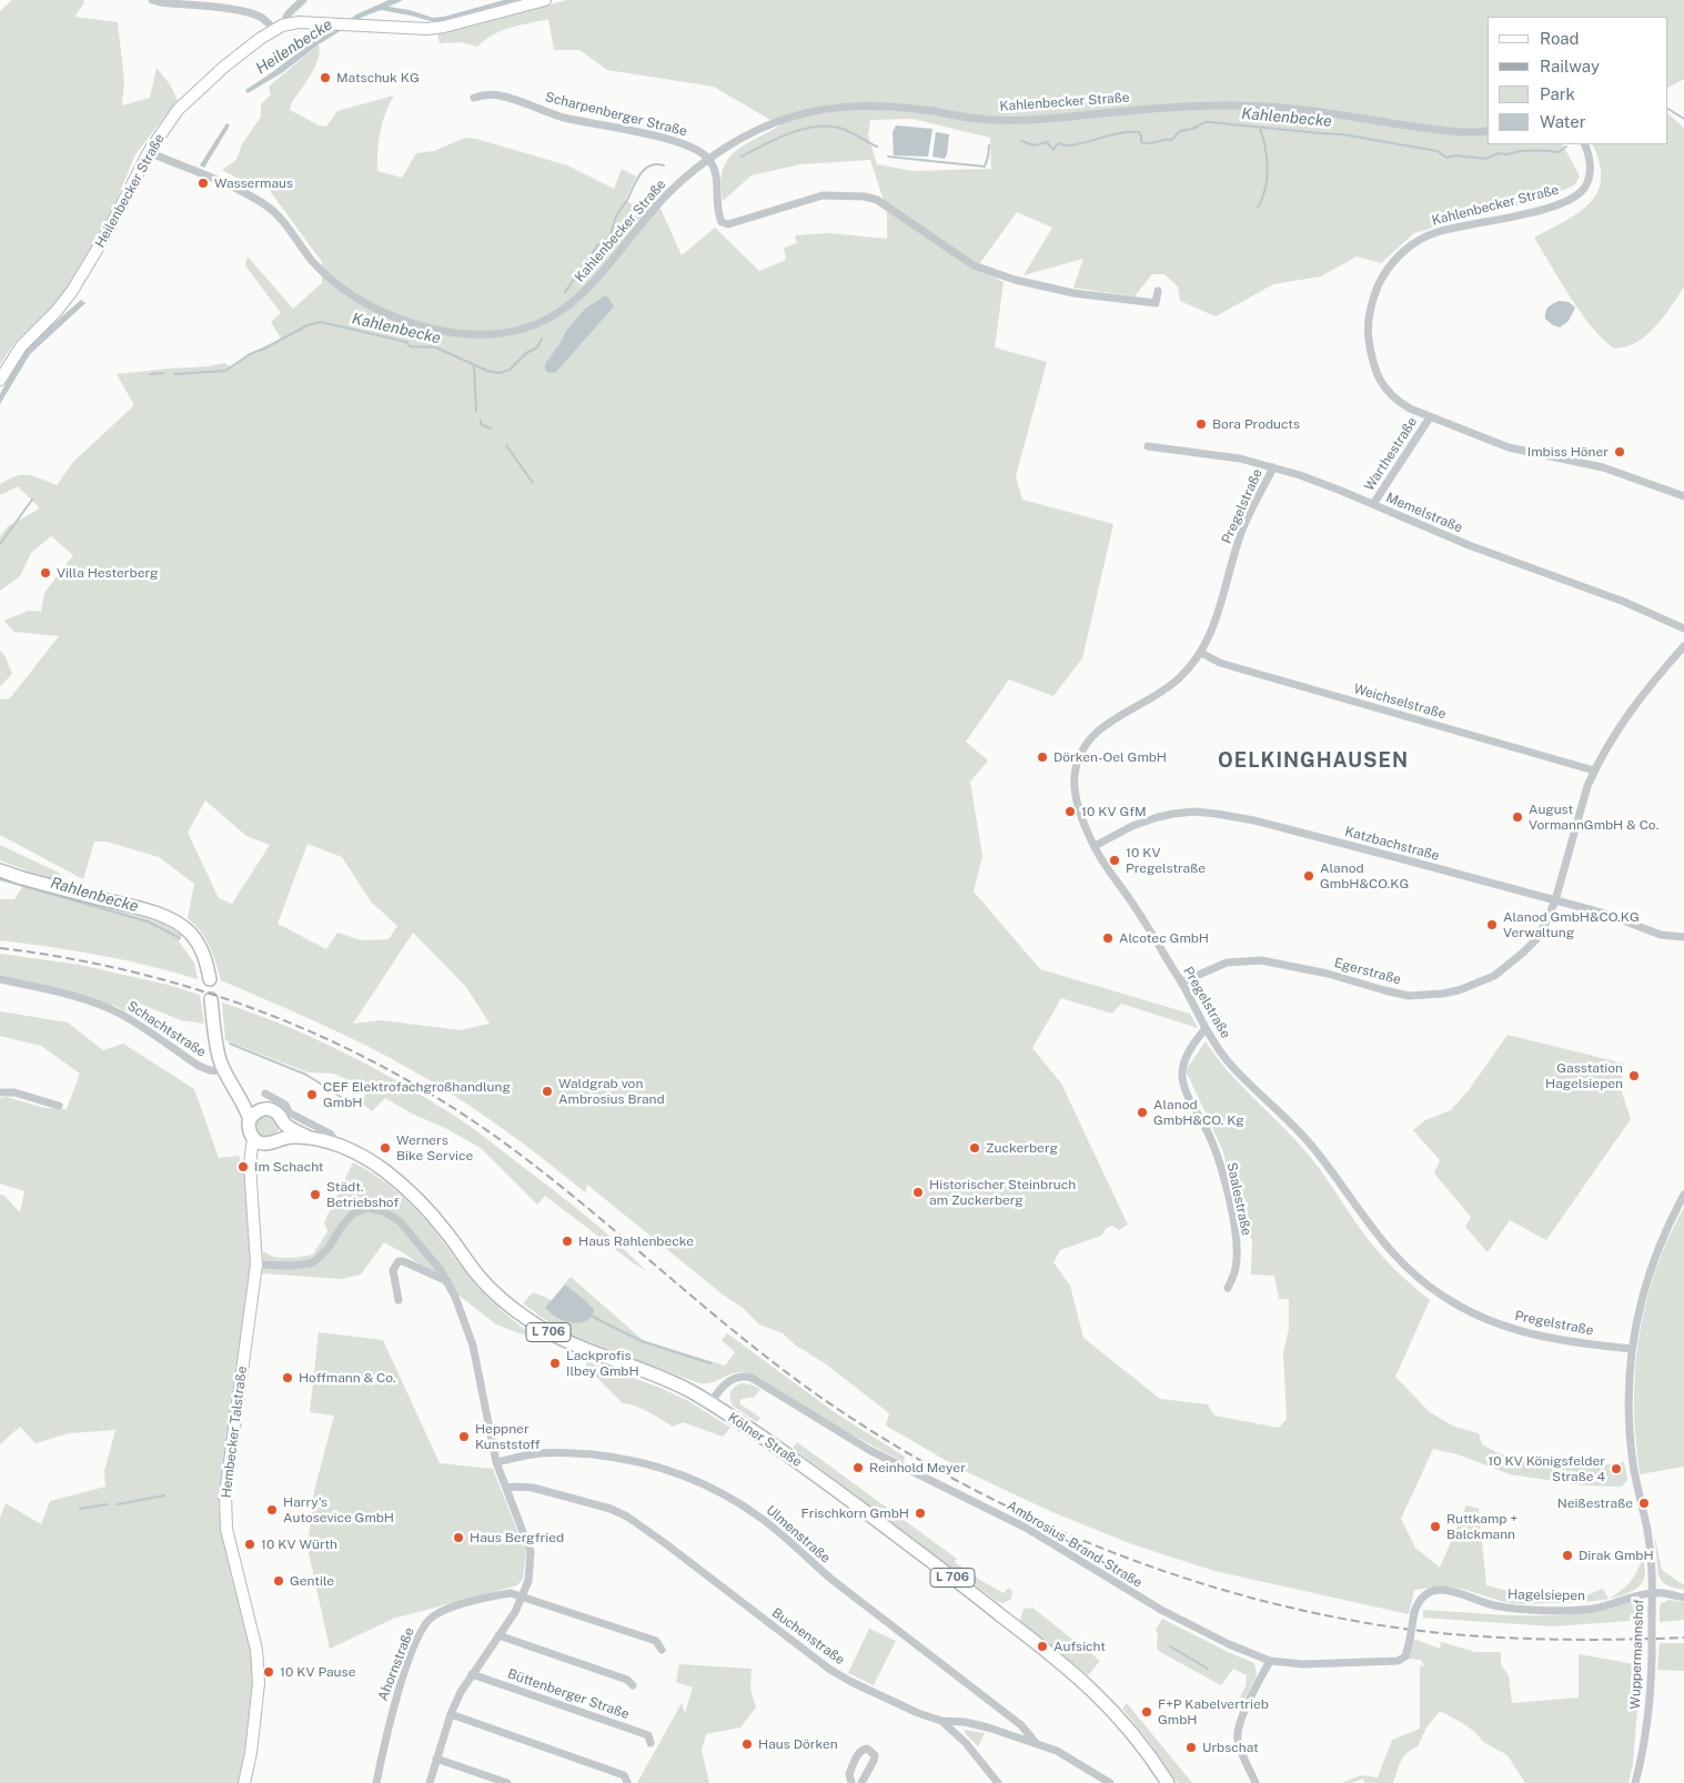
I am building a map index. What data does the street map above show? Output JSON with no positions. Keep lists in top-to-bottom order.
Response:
{
  "streets": {
    "main road": [
      "Heilenbecker Straße",
      "L 706",
      "Hembecker Talstraße",
      "Kölner Straße"
    ],
    "street": [
      "Kahlenbecker Straße",
      "Scharpenberger Straße",
      "Warthestraße",
      "Pregelstraße",
      "Memelstraße",
      "Weichselstraße",
      "Katzbachstraße",
      "Egerstraße",
      "Schachtstraße",
      "Saalestraße",
      "Ulmenstraße",
      "Ambrosius-Brand-Straße",
      "Hagelsiepen",
      "Buchenstraße",
      "Wuppermannshof",
      "Ahornstraße",
      "Büttenberger Straße"
    ]
  },
  "crossings": [
    ["Kahlenbecker Straße", "Scharpenberger Straße"],
    ["Kahlenbecker Straße", "Heilenbecker Straße"],
    ["Kahlenbecker Straße", "Warthestraße"],
    ["Warthestraße", "Memelstraße"],
    ["Pregelstraße", "Memelstraße"],
    ["Pregelstraße", "Weichselstraße"],
    ["Pregelstraße", "Katzbachstraße"],
    ["Pregelstraße", "Egerstraße"],
    ["Pregelstraße", "Saalestraße"],
    ["Pregelstraße", "Wuppermannshof"],
    ["Weichselstraße", "Egerstraße"],
    ["Katzbachstraße", "Egerstraße"],
    ["Schachtstraße", "Kölner Straße"],
    ["Hembecker Talstraße", "Kölner Straße"],
    ["Kölner Straße", "Ambrosius-Brand-Straße"],
    ["Ulmenstraße", "Buchenstraße"],
    ["Ambrosius-Brand-Straße", "Hagelsiepen"],
    ["Hagelsiepen", "Wuppermannshof"]
  ],
  "districts": ["OELKINGHAUSEN"],
  "water": ["Heilenbecke", "Kahlenbecke", "Rahlenbecke"],
  "places": [
    "Matschuk KG",
    "Wassermaus",
    "Bora Products",
    "Imbiss Höner",
    "Villa Hesterberg",
    "Dörken-Oel GmbH",
    "10 KV GfM",
    "August VormannGmbH & Co.",
    "10 KV Pregelstraße",
    "Alanod GmbH&CO.KG",
    "Alanod GmbH&CO.KG Verwaltung",
    "Alcotec GmbH",
    "Gasstation Hagelsiepen",
    "Waldgrab von Ambrosius Brand",
    "CEF Elektrofachgroßhandlung GmbH",
    "Alanod GmbH&CO. Kg",
    "Werners Bike Service",
    "Zuckerberg",
    "Im Schacht",
    "Historischer Steinbruch am Zuckerberg",
    "Städt. Betriebshof",
    "Haus Rahlenbecke",
    "Lackprofis Ilbey GmbH",
    "Hoffmann & Co.",
    "Heppner Kunststoff",
    "Reinhold Meyer",
    "10 KV Königsfelder Straße 4",
    "Neißestraße",
    "Harry's Autosevice GmbH",
    "Frischkorn GmbH",
    "Ruttkamp + Balckmann",
    "Haus Bergfried",
    "10 KV Würth",
    "Dirak GmbH",
    "Gentile",
    "Aufsicht",
    "10 KV Pause",
    "F+P Kabelvertrieb GmbH",
    "Haus Dörken",
    "Urbschat"
  ],
  "legend": [
    "Road",
    "Railway",
    "Park",
    "Water"
  ]
}
